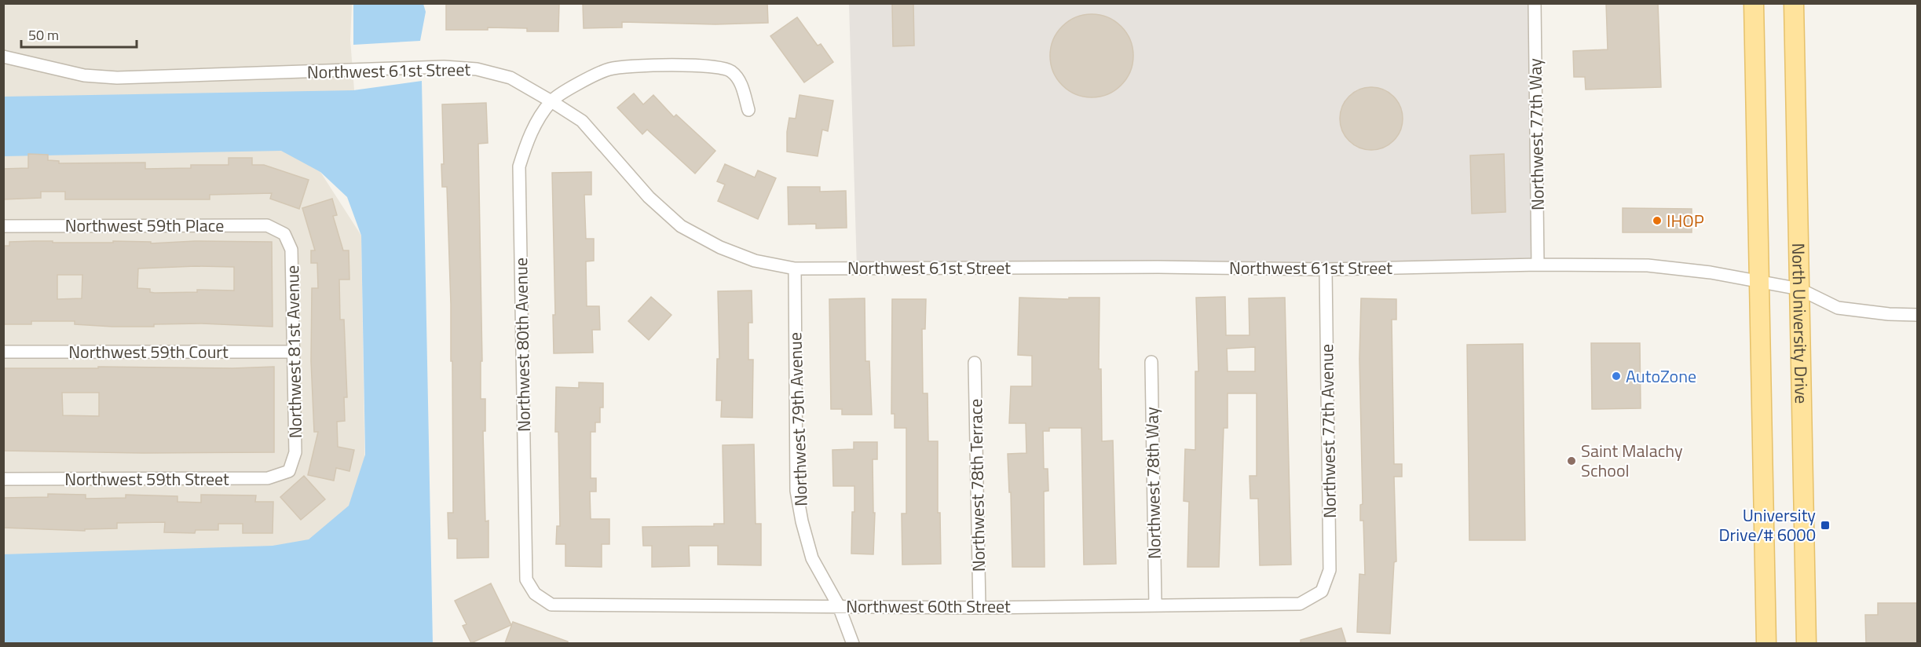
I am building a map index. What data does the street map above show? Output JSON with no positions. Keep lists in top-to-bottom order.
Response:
{
  "streets": {
    "main road": ["North University Drive"],
    "street": [
      "Northwest 61st Street",
      "Northwest 77th Way",
      "Northwest 59th Place",
      "Northwest 80th Avenue",
      "Northwest 59th Court",
      "Northwest 81st Avenue",
      "Northwest 79th Avenue",
      "Northwest 77th Avenue",
      "Northwest 59th Street",
      "Northwest 78th Way",
      "Northwest 78th Terrace",
      "Northwest 60th Street"
    ]
  },
  "crossings": [
    ["Northwest 61st Street", "Northwest 77th Way"],
    ["Northwest 61st Street", "North University Drive"],
    ["Northwest 61st Street", "Northwest 80th Avenue"],
    ["Northwest 61st Street", "Northwest 79th Avenue"],
    ["Northwest 61st Street", "Northwest 77th Avenue"],
    ["Northwest 59th Place", "Northwest 81st Avenue"],
    ["Northwest 80th Avenue", "Northwest 60th Street"],
    ["Northwest 59th Court", "Northwest 81st Avenue"],
    ["Northwest 81st Avenue", "Northwest 59th Street"],
    ["Northwest 79th Avenue", "Northwest 60th Street"],
    ["Northwest 77th Avenue", "Northwest 60th Street"],
    ["Northwest 78th Way", "Northwest 60th Street"],
    ["Northwest 78th Terrace", "Northwest 60th Street"]
  ],
  "places": {
    "other": ["IHOP", "AutoZone", "Saint Malachy School"],
    "transit": ["University Drive/# 6000"]
  },
  "scale_bar": "50 m"
}
